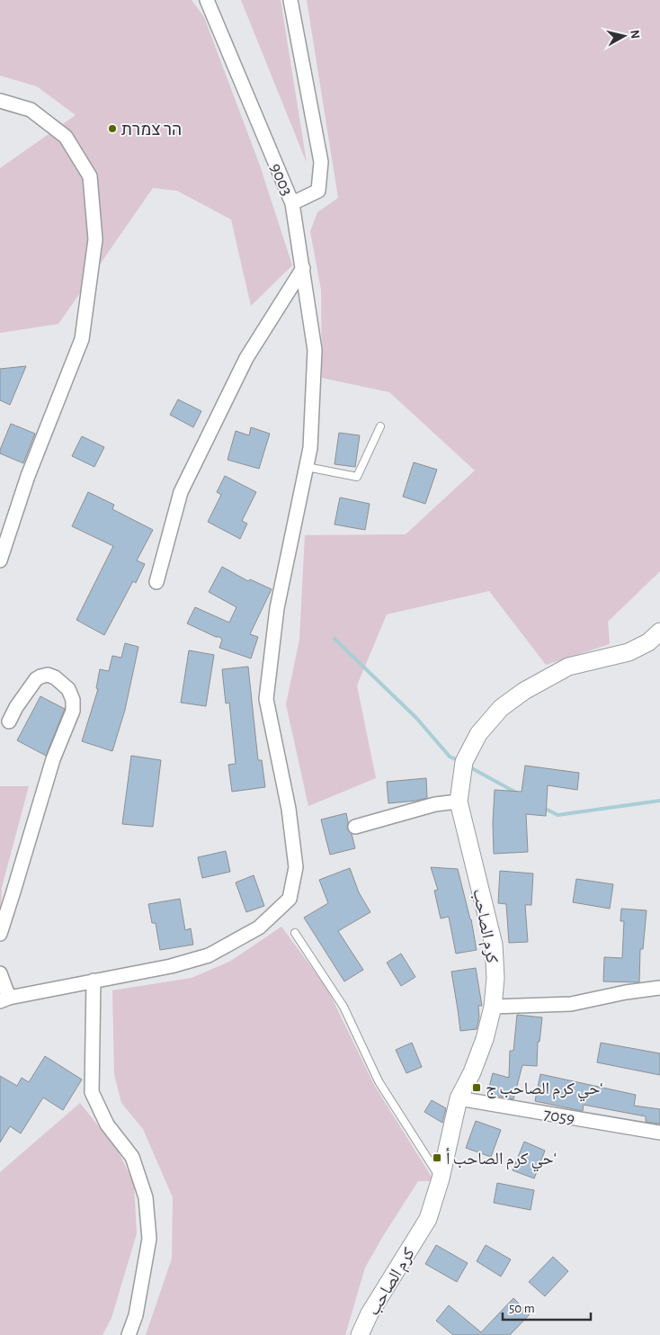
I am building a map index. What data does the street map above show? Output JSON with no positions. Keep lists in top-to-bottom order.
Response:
{
  "streets": {
    "street": ["9003", "كرم الصاحب", "7059"]
  },
  "crossings": [
    ["كرم الصاحب", "7059"]
  ],
  "places": {
    "other": ["הר צמרת"],
    "transit": ["حي كرم الصاحب ج‘", "حي كرم الصاحب أ‘"]
  },
  "scale_bar": "50 m",
  "north": "right"
}
